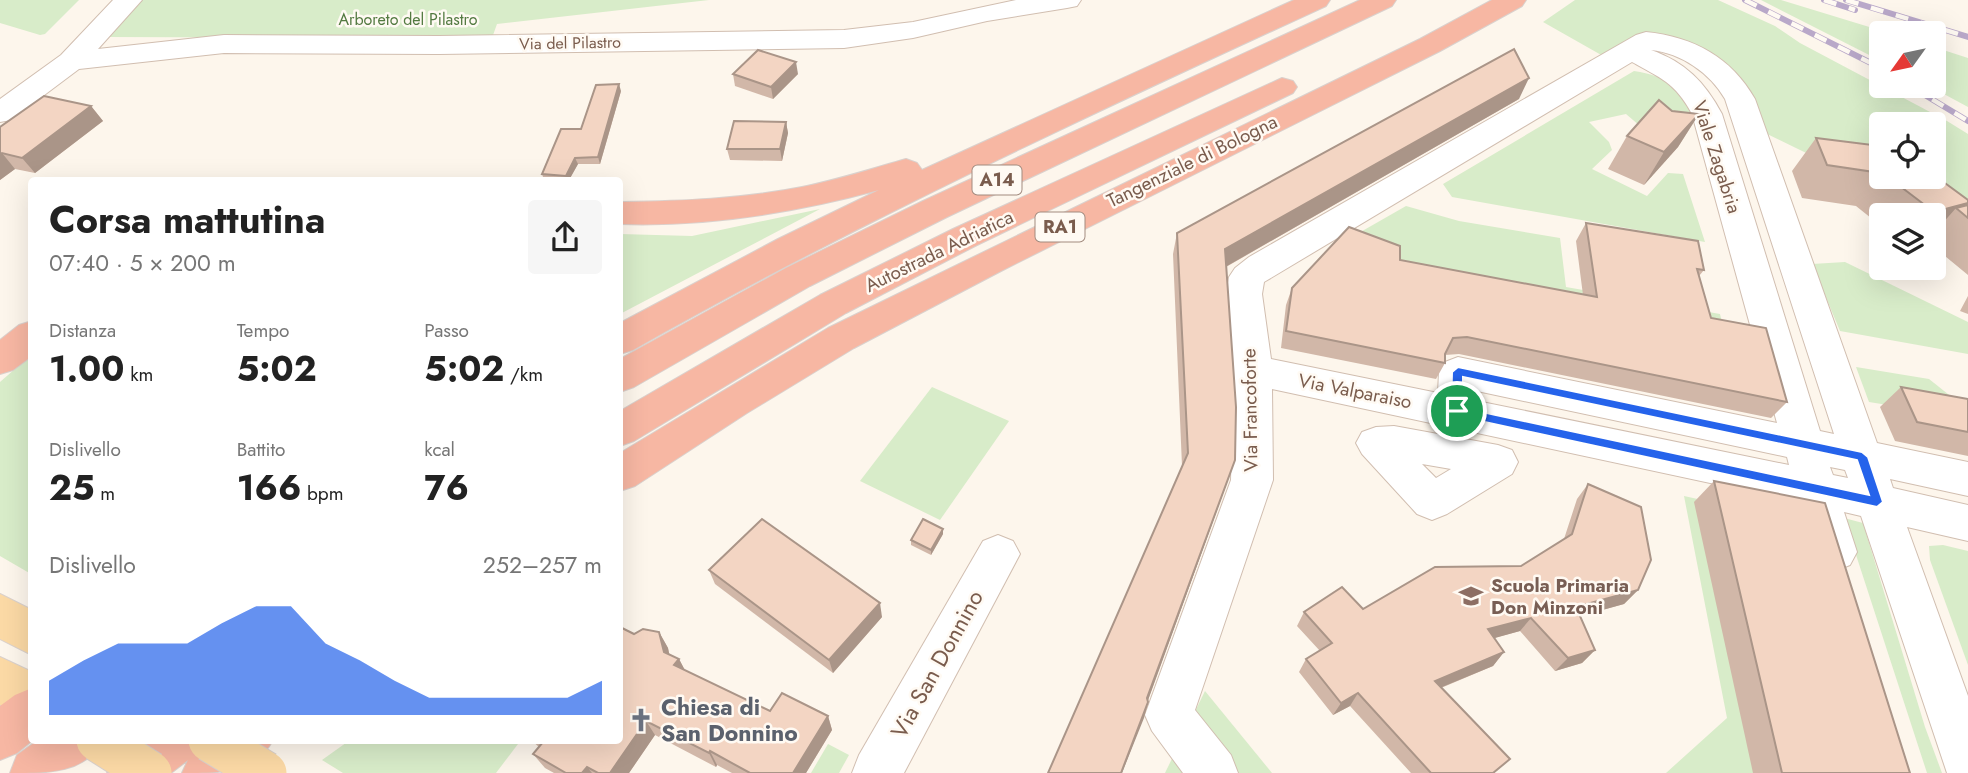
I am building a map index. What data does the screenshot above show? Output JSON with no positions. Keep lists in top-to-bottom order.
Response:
{
  "streets": {
    "highway": [
      "Tangenziale di Bologna",
      "A14",
      "RA1",
      "Autostrada Adriatica"
    ],
    "street": [
      "Via del Pilastro",
      "Viale Zagabria",
      "Via Valparaiso",
      "Via Francoforte",
      "Via San Donnino"
    ]
  },
  "crossings": [
    ["Viale Zagabria", "Via Valparaiso"],
    ["Viale Zagabria", "Via Francoforte"],
    ["Via Valparaiso", "Via Francoforte"]
  ],
  "parks": ["Arboreto del Pilastro"],
  "places": {
    "school or university": ["Scuola Primaria Don Minzoni"],
    "church": ["Chiesa di San Donnino"]
  },
  "north": "bottom left",
  "page": {
    "heading": ["Corsa mattutina", "07:40 · 5 × 200 m"],
    "stats": [
      ["Distanza", "1.00 km"],
      ["Tempo", "5:02"],
      ["Passo", "5:02 /km"],
      ["Dislivello", "25 m"],
      ["Battito", "166 bpm"],
      ["kcal", "76"]
    ],
    "chart": ["Dislivello", "252–257 m"]
  }
}
